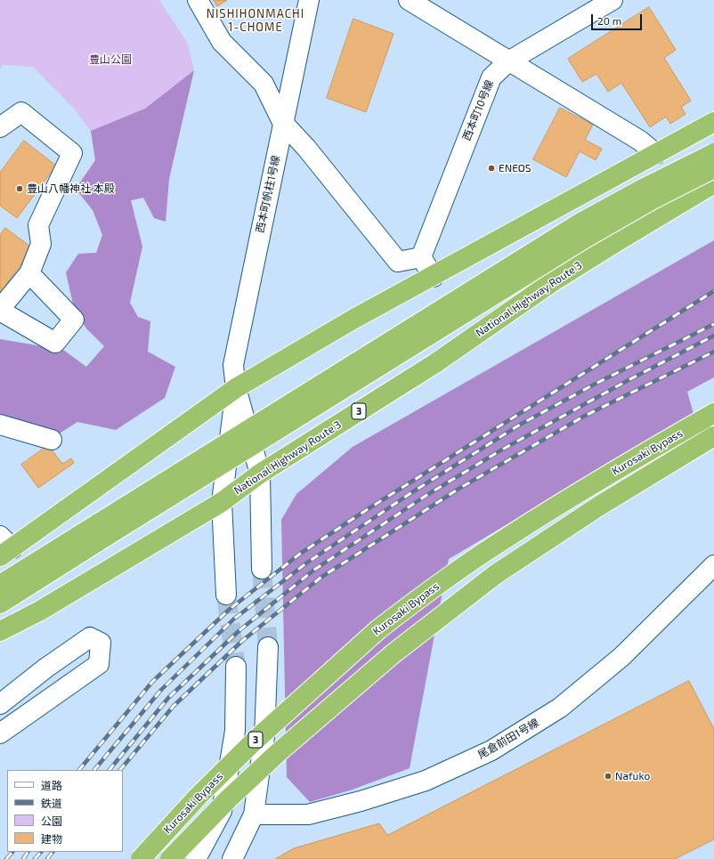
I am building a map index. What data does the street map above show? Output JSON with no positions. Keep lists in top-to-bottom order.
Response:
{
  "streets": {
    "highway": ["National Highway Route 3", "3", "Kurosaki Bypass"],
    "street": ["西本町10号線", "西本町帆柱1号線", "尾倉前田1号線"]
  },
  "districts": ["NISHIHONMACHI 1-CHOME"],
  "parks": ["豊山公園"],
  "places": ["ENEOS", "豊山八幡神社 本殿", "Nafuko"],
  "legend": [
    "道路",
    "鉄道",
    "公園",
    "建物"
  ],
  "scale_bar": "20 m"
}
